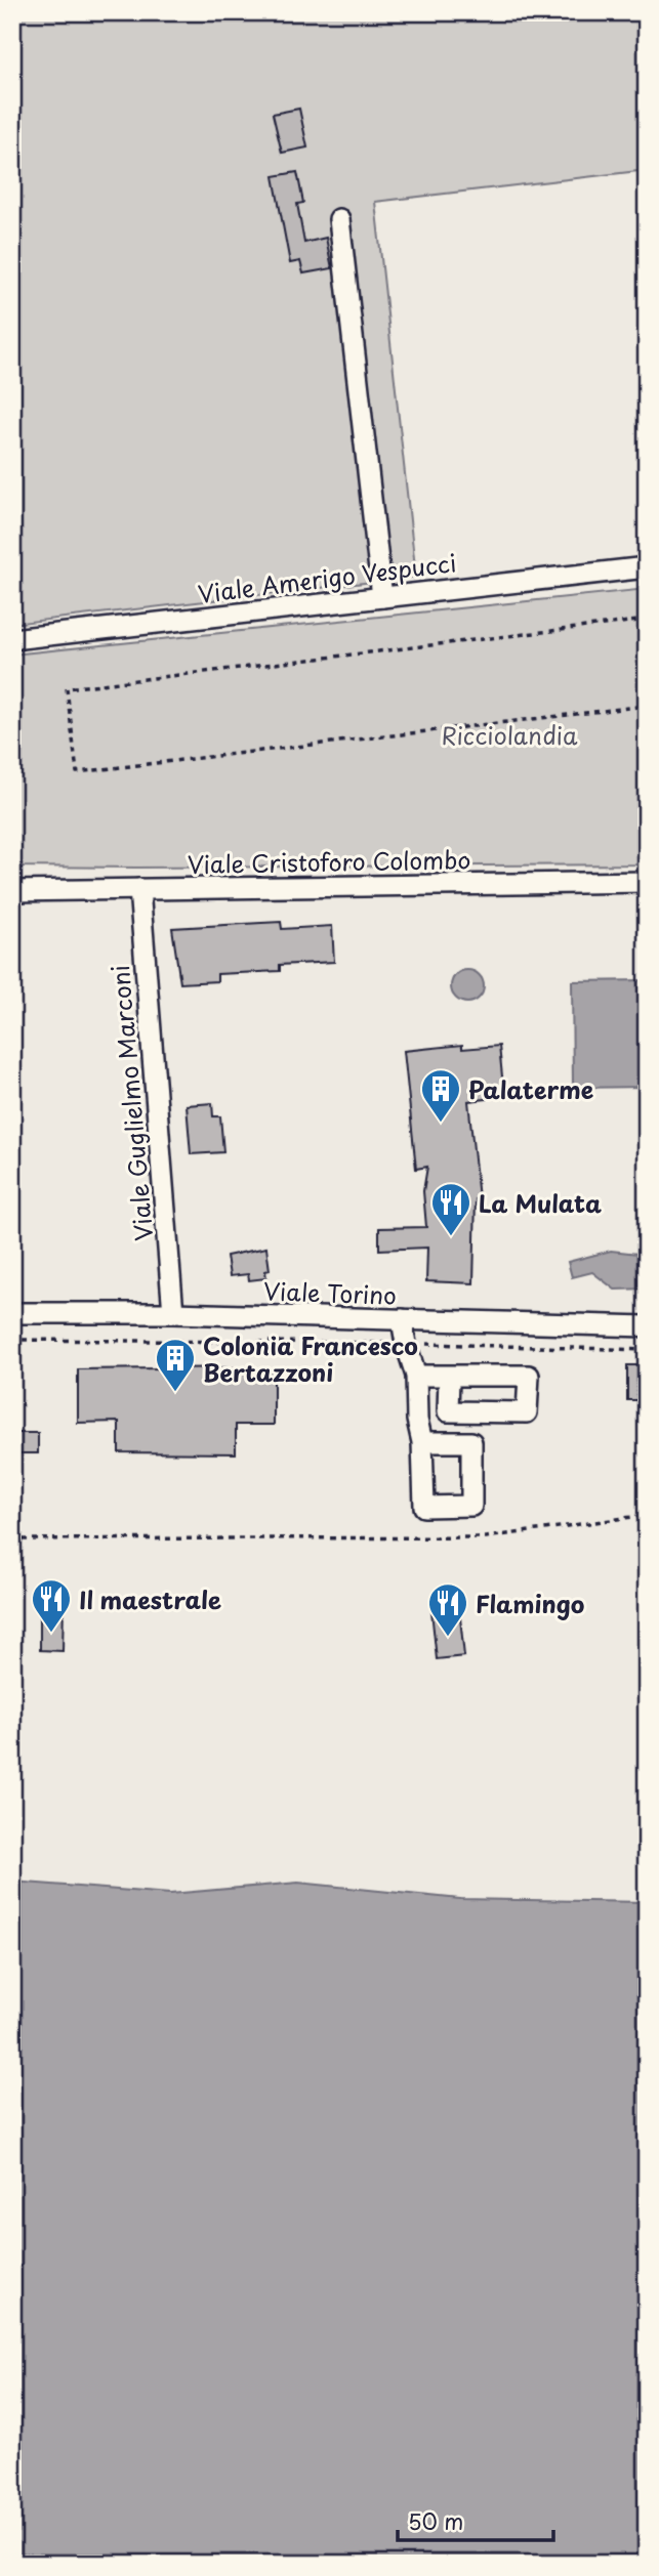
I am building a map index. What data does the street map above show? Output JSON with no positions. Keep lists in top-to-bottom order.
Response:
{
  "streets": {
    "street": [
      "Viale Amerigo Vespucci",
      "Viale Cristoforo Colombo",
      "Viale Guglielmo Marconi",
      "Viale Torino"
    ]
  },
  "crossings": [
    ["Viale Cristoforo Colombo", "Viale Guglielmo Marconi"],
    ["Viale Guglielmo Marconi", "Viale Torino"]
  ],
  "parks": ["Ricciolandia"],
  "places": {
    "building": ["Palaterme", "Colonia Francesco Bertazzoni"],
    "restaurant": ["La Mulata", "Il maestrale", "Flamingo"]
  },
  "scale_bar": "50 m"
}
